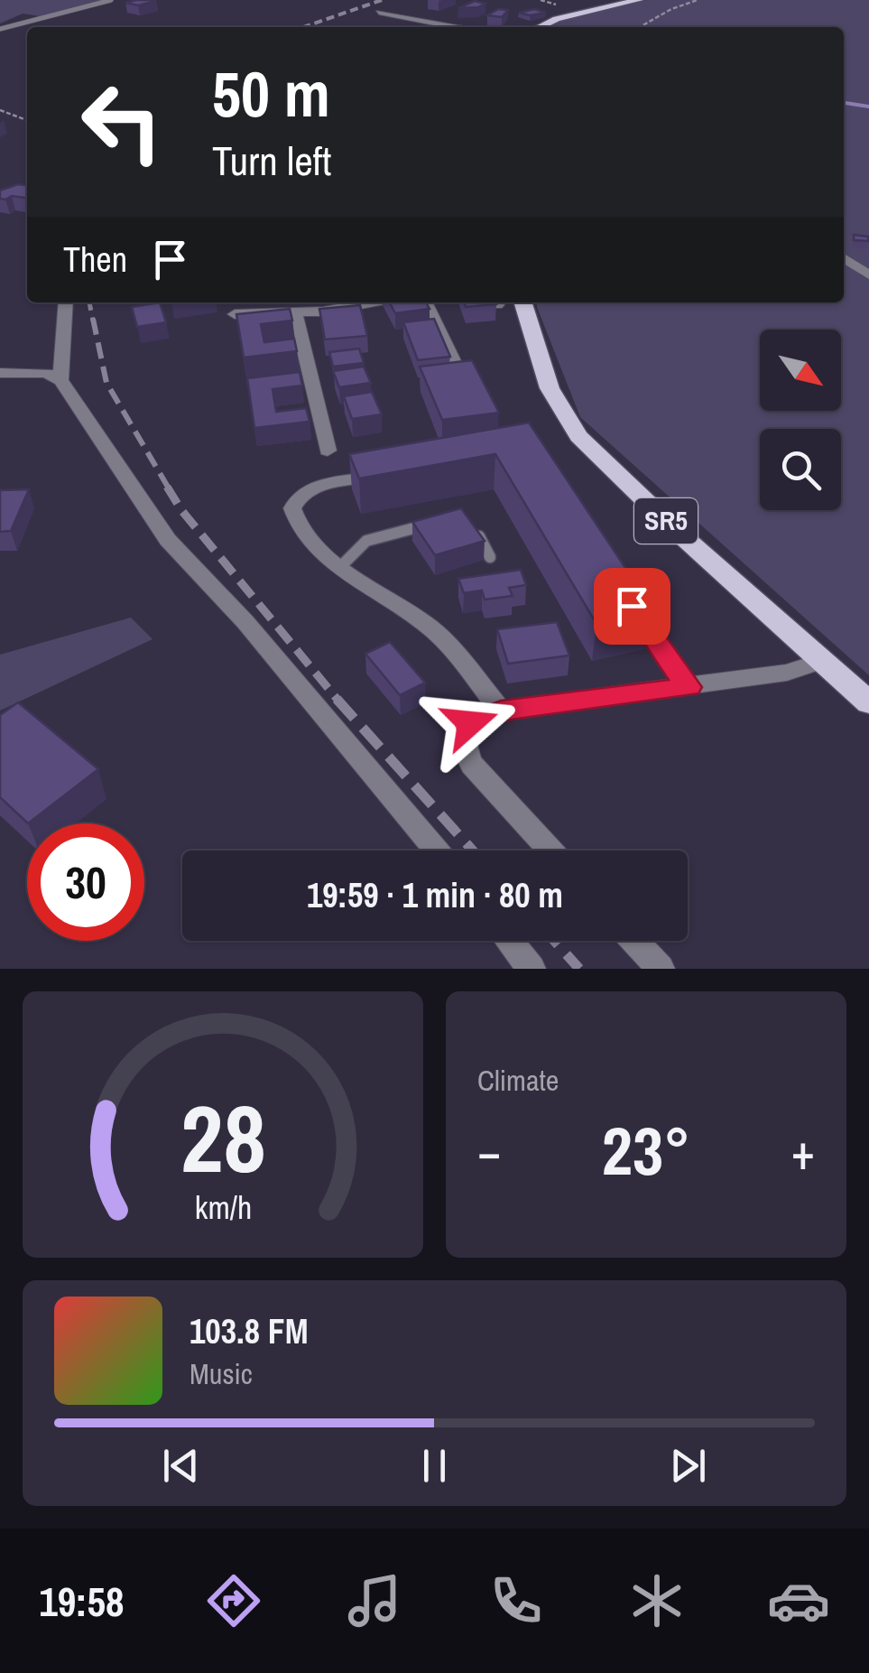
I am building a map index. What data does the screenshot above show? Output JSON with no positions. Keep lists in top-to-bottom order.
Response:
{
  "streets": {
    "main road": ["SR5"]
  },
  "north": "bottom right",
  "page": {
    "turn": ["50 m", "Turn left"],
    "then": "Then",
    "limit": "30",
    "trip": "19:59 · 1 min · 80 m",
    "tile": "Climate",
    "heat": ["−", "23°", "+"],
    "song": ["103.8 FM", "Music"],
    "tabs": "19:58",
    "gauge": ["28", "km/h"]
  }
}
